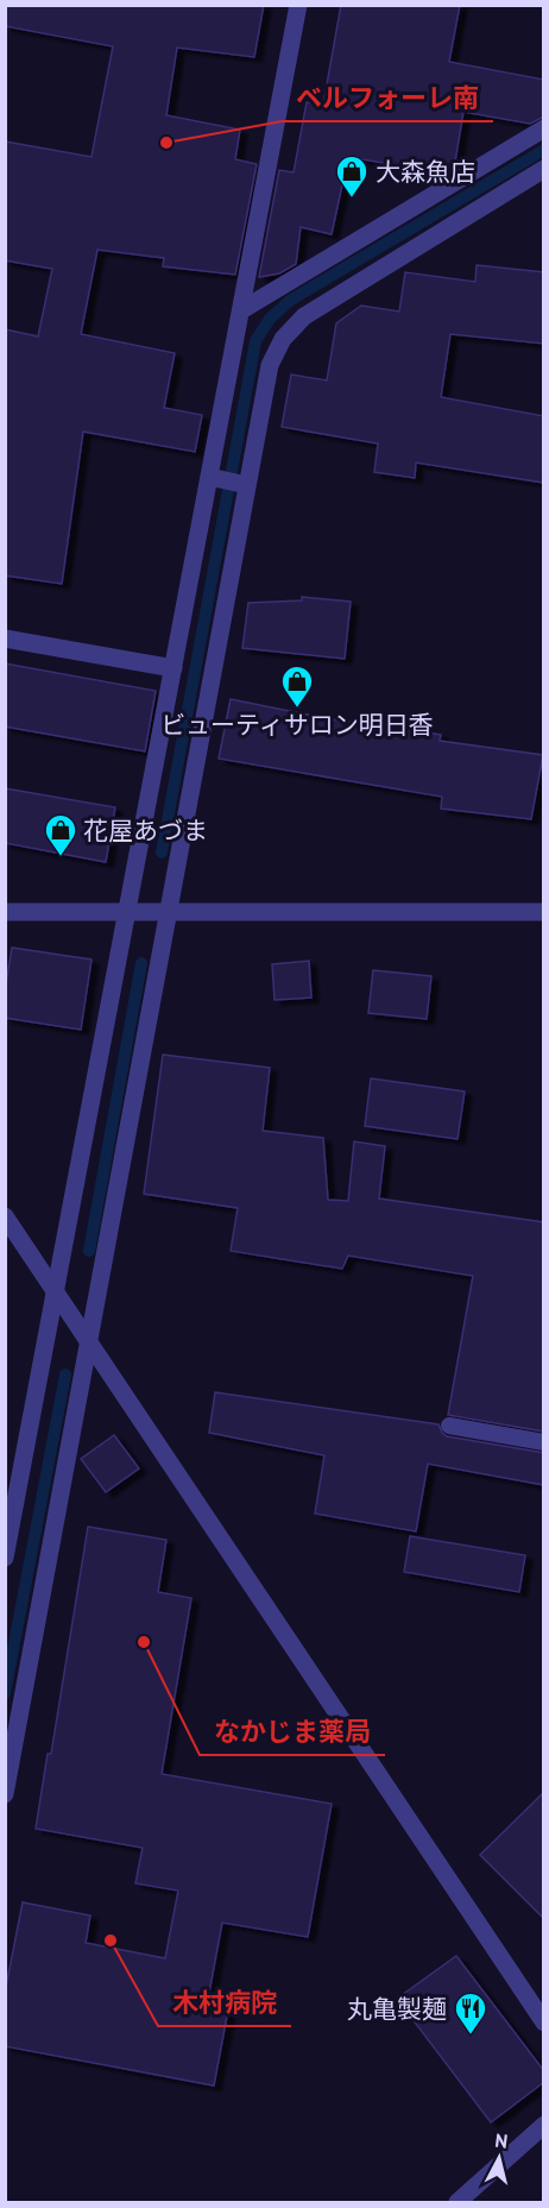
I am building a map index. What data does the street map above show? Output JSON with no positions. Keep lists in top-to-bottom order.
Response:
{
  "places": {
    "other": ["ベルフォーレ南", "なかじま薬局", "木村病院"],
    "shop": ["大森魚店", "ビューティサロン明日香", "花屋あづま"],
    "restaurant": ["丸亀製麺"]
  },
  "north": "top"
}
